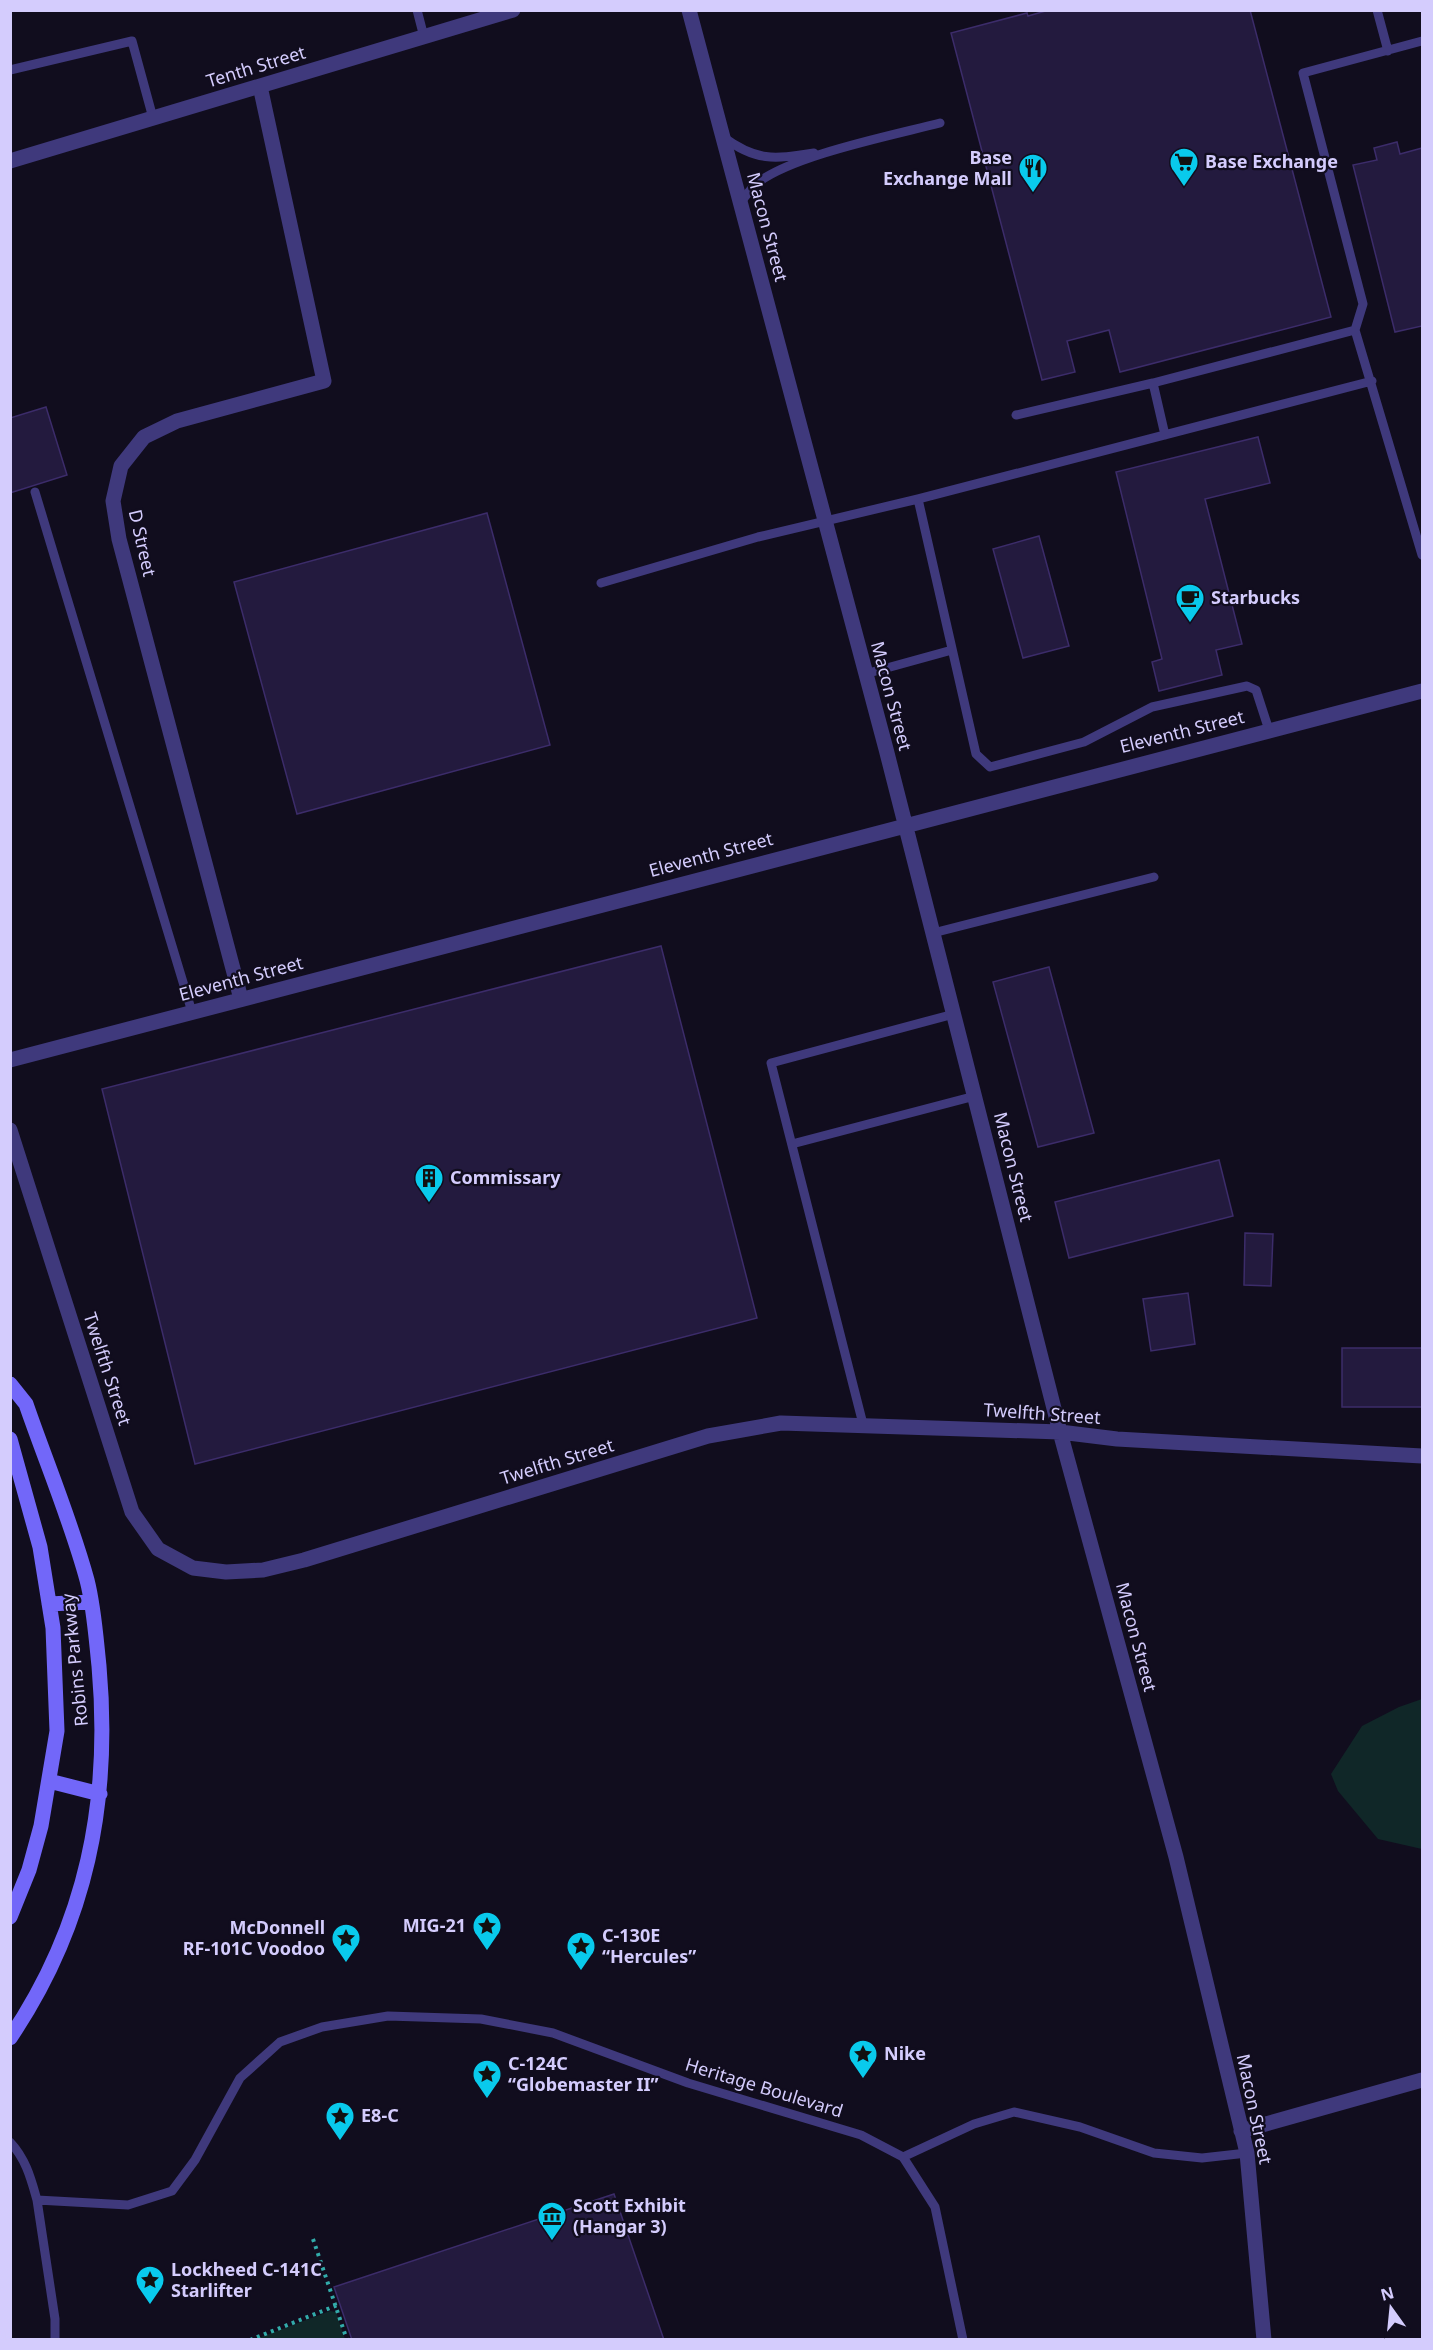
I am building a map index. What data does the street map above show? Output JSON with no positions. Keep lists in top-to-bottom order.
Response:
{
  "streets": {
    "street": [
      "Tenth Street",
      "Macon Street",
      "D Street",
      "Eleventh Street",
      "Twelfth Street",
      "Robins Parkway"
    ],
    "lane": ["Heritage Boulevard"]
  },
  "crossings": [
    ["Tenth Street", "D Street"],
    ["Macon Street", "Eleventh Street"],
    ["Macon Street", "Twelfth Street"],
    ["D Street", "Eleventh Street"]
  ],
  "places": {
    "supermarket": ["Base Exchange"],
    "restaurant": ["Base Exchange Mall"],
    "cafe": ["Starbucks"],
    "building": ["Commissary"],
    "place": [
      "MIG-21",
      "McDonnell RF-101C Voodoo",
      "C-130E “Hercules”",
      "Nike",
      "C-124C “Globemaster II”",
      "E8-C",
      "Lockheed C-141C Starlifter"
    ],
    "museum": ["Scott Exhibit (Hangar 3)"]
  },
  "north": "top"
}
